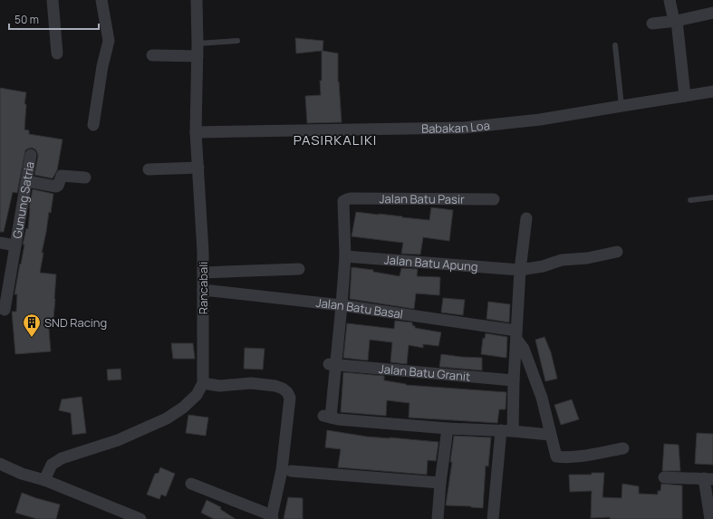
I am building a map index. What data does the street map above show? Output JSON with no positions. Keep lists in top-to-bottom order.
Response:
{
  "streets": {
    "street": [
      "Babakan Loa",
      "Jalan Batu Pasir",
      "Gunung Satria",
      "Jalan Batu Apung",
      "Rancabali",
      "Jalan Batu Basal",
      "Jalan Batu Granit"
    ]
  },
  "crossings": [
    ["Babakan Loa", "Rancabali"],
    ["Jalan Batu Pasir", "Jalan Batu Apung"],
    ["Rancabali", "Jalan Batu Basal"]
  ],
  "districts": ["PASIRKALIKI"],
  "places": {
    "building": ["SND Racing"]
  },
  "scale_bar": "50 m"
}
